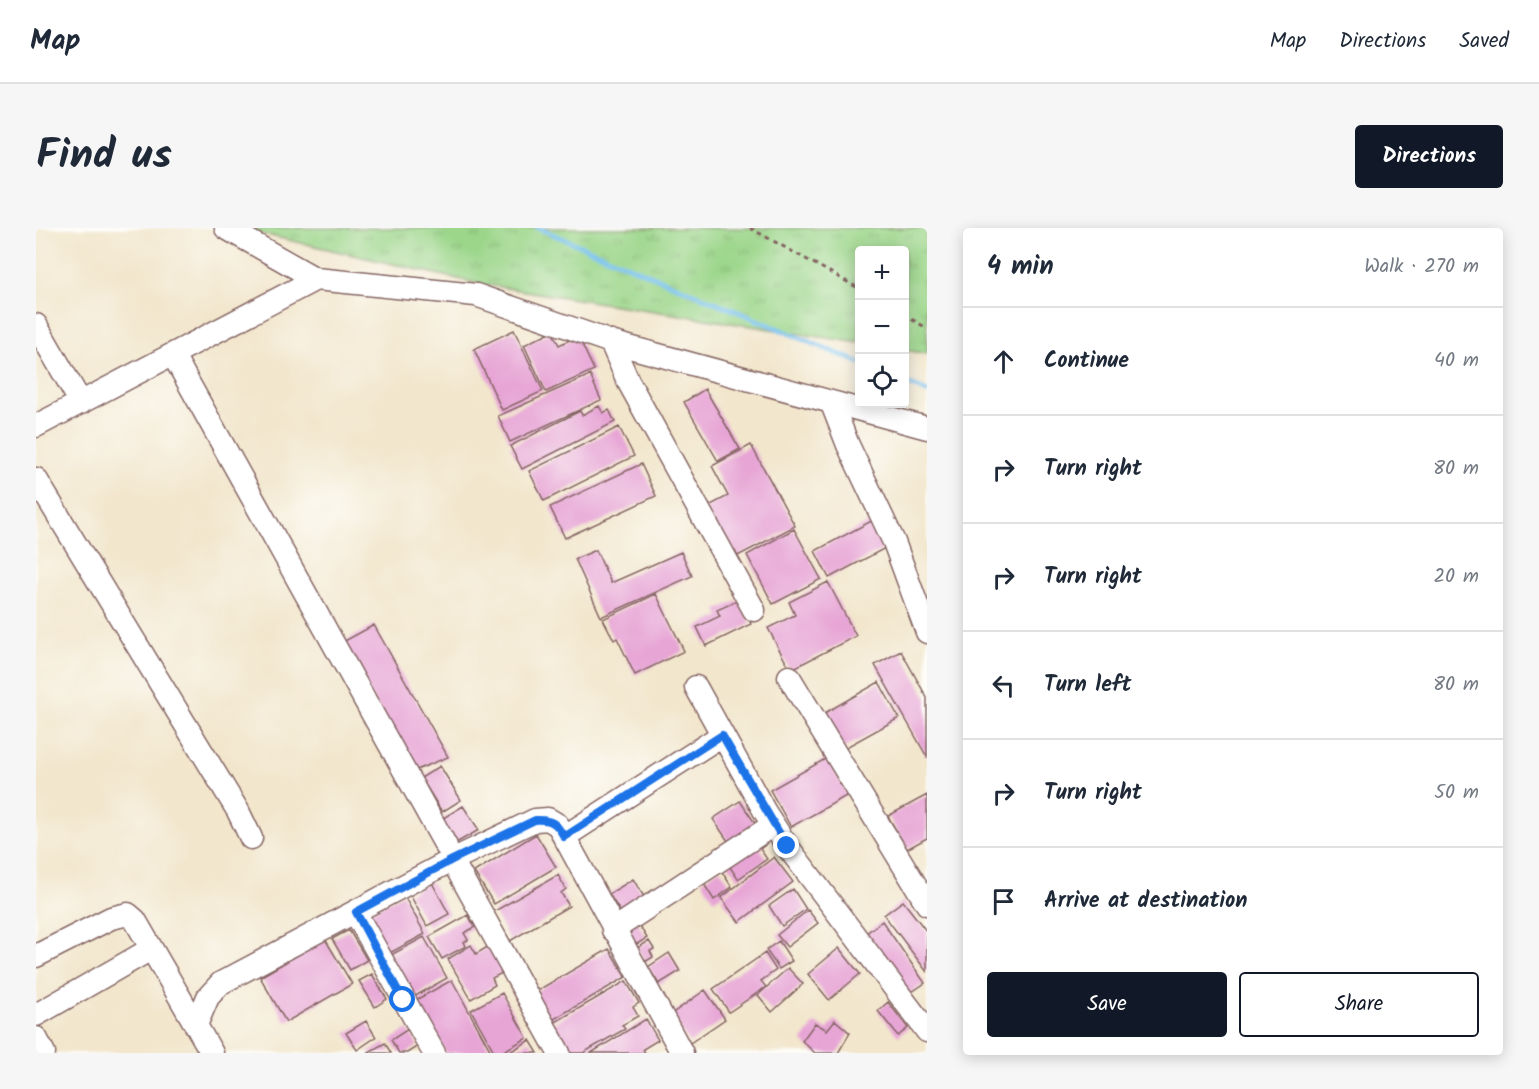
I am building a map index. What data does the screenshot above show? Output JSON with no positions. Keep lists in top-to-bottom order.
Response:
{
  "page": {
    "header": "Map",
    "nav": ["Map", "Directions", "Saved"],
    "title": "Find us",
    "buttons": [
      "Directions",
      ["Save", "Share"]
    ],
    "heading": ["4 min", "Walk · 270 m"],
    "map_buttons": ["+", "−"],
    "list": [
      ["Continue", "40 m"],
      ["Turn right", "80 m"],
      ["Turn right", "20 m"],
      ["Turn left", "80 m"],
      ["Turn right", "50 m"],
      "Arrive at destination"
    ]
  }
}
